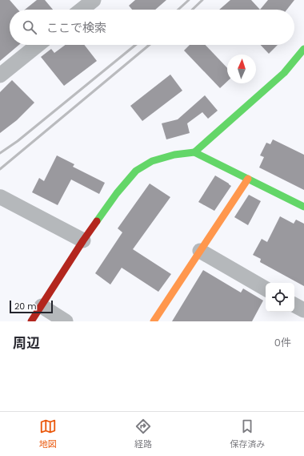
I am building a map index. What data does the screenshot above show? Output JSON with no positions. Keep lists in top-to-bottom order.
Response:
{
  "scale_bar": "20 m",
  "north": "top",
  "page": {
    "search": "ここで検索",
    "scale": "20 m",
    "heading": ["周辺", "0件"],
    "nav": ["地図", "経路", "保存済み"]
  }
}
